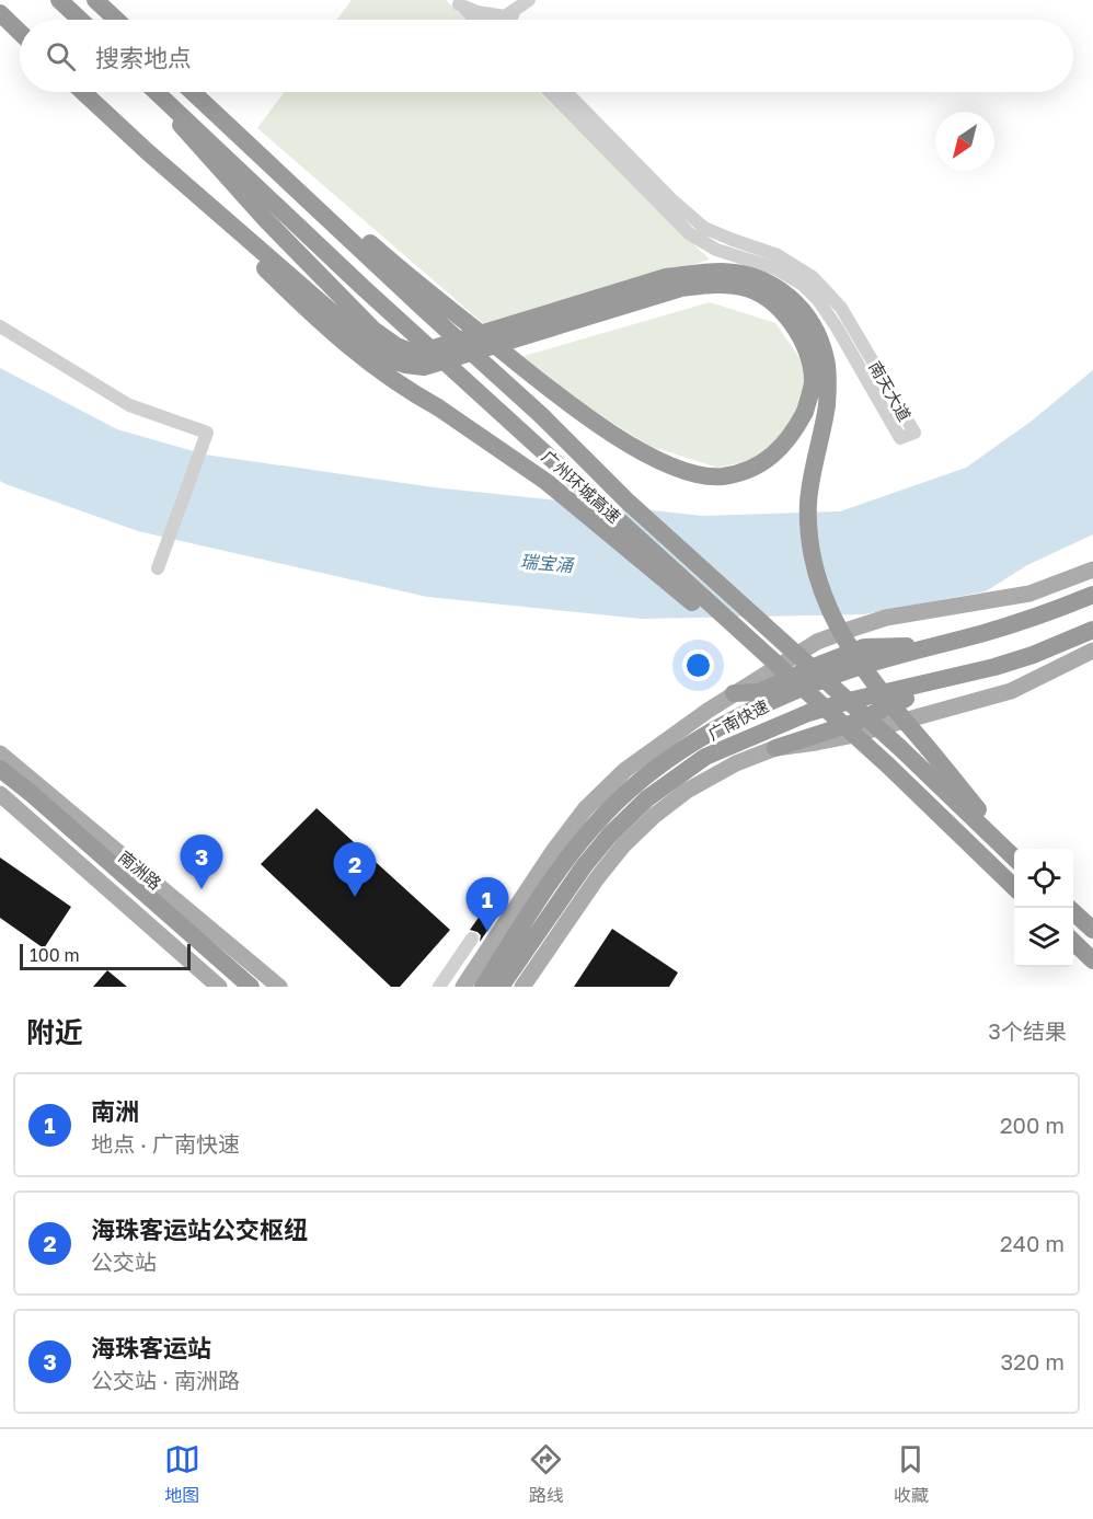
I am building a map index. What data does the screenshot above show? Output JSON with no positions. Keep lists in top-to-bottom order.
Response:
{
  "streets": {
    "highway": ["广州环城高速", "广南快速"],
    "main road": ["南洲路"],
    "street": ["南天大道"]
  },
  "water": ["瑞宝涌"],
  "scale_bar": "100 m",
  "north": "bottom left",
  "page": {
    "search": "搜索地点",
    "pins": ["3", "2", "1"],
    "scale": "100 m",
    "heading": ["附近", "3个结果"],
    "list": [
      {
        "mark": "1",
        "name": "南洲",
        "note": "地点 · 广南快速",
        "value": "200 m"
      },
      {
        "mark": "2",
        "name": "海珠客运站公交枢纽",
        "note": "公交站",
        "value": "240 m"
      },
      {
        "mark": "3",
        "name": "海珠客运站",
        "note": "公交站 · 南洲路",
        "value": "320 m"
      }
    ],
    "nav": ["地图", "路线", "收藏"]
  }
}
